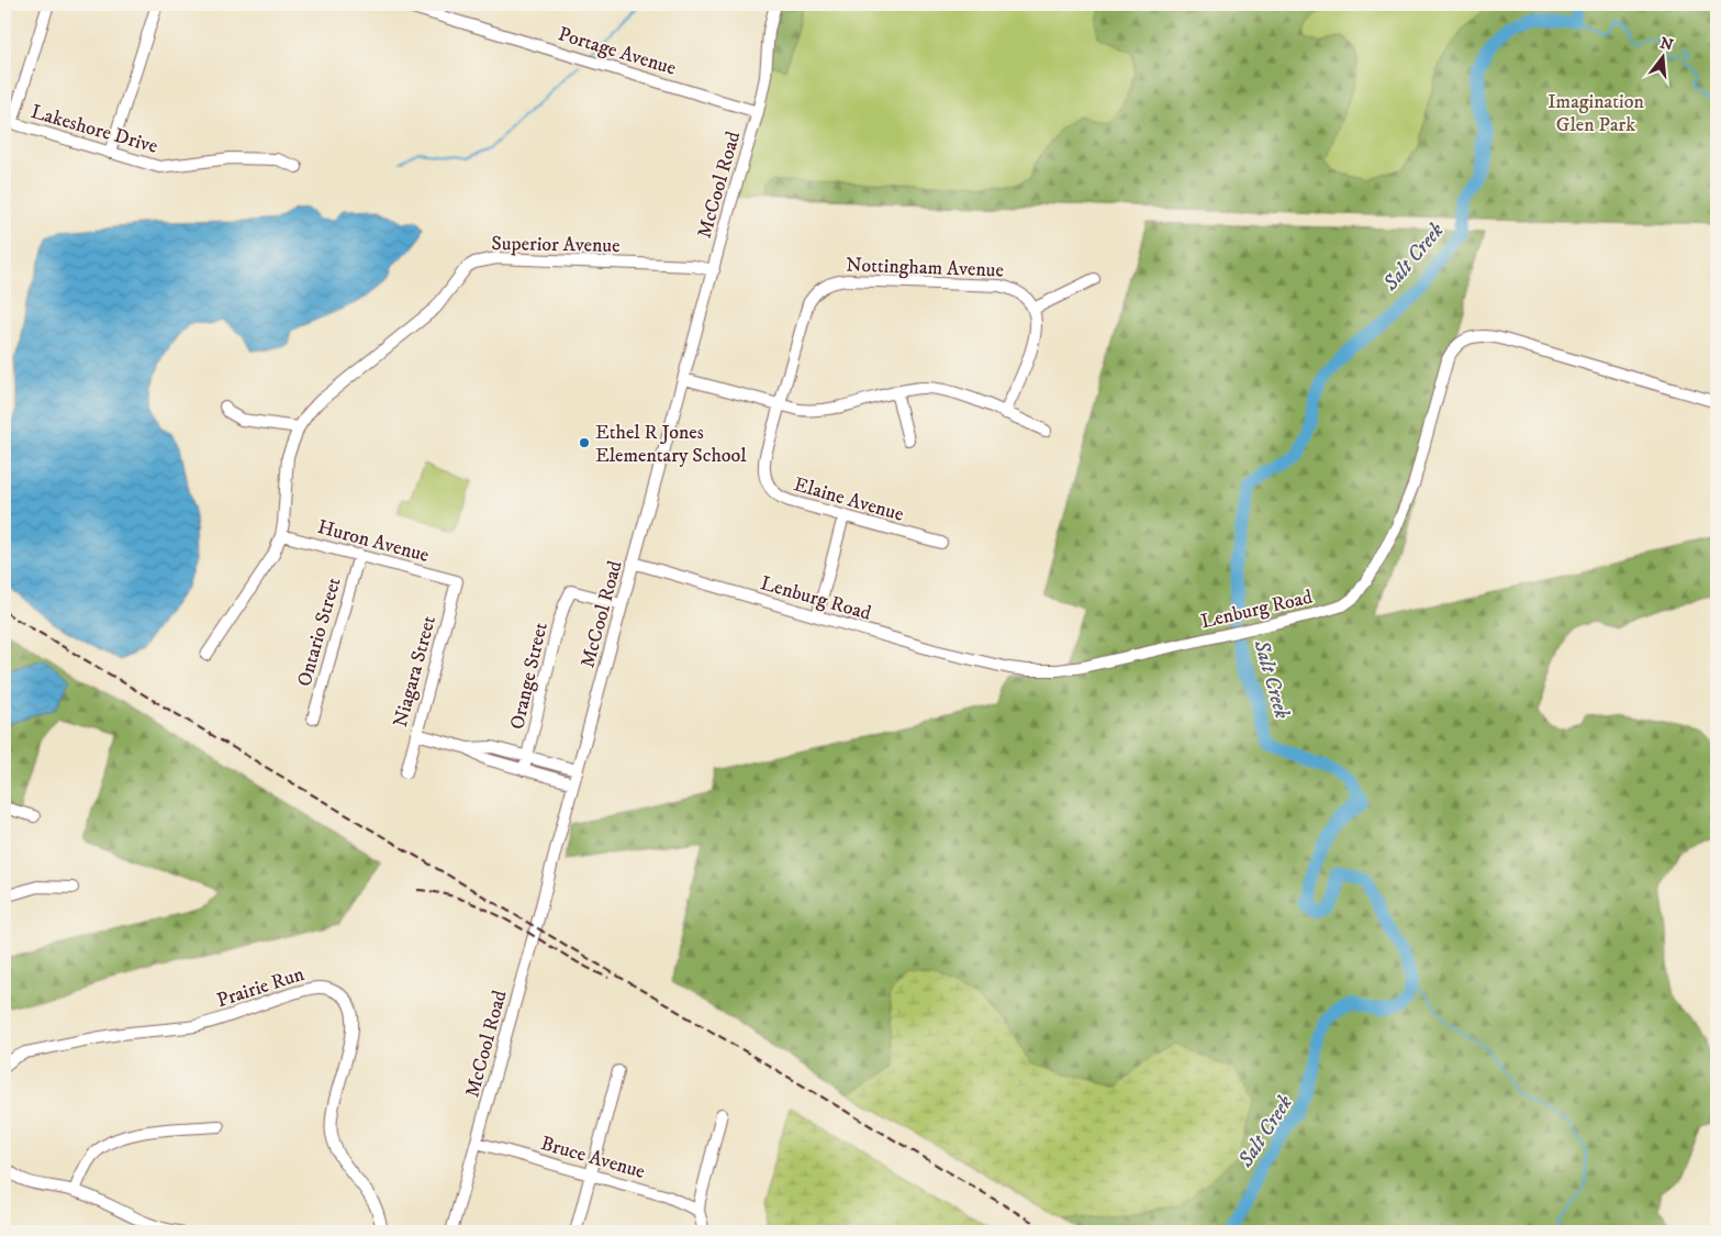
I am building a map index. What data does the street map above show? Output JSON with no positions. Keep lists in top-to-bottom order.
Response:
{
  "streets": {
    "street": [
      "Portage Avenue",
      "Lakeshore Drive",
      "McCool Road",
      "Superior Avenue",
      "Nottingham Avenue",
      "Elaine Avenue",
      "Huron Avenue",
      "Lenburg Road",
      "Ontario Street",
      "Niagara Street",
      "Orange Street",
      "Prairie Run",
      "Bruce Avenue"
    ]
  },
  "crossings": [
    ["Portage Avenue", "McCool Road"],
    ["McCool Road", "Superior Avenue"],
    ["McCool Road", "Lenburg Road"],
    ["McCool Road", "Orange Street"],
    ["McCool Road", "Bruce Avenue"],
    ["Superior Avenue", "Huron Avenue"],
    ["Nottingham Avenue", "Elaine Avenue"],
    ["Huron Avenue", "Ontario Street"],
    ["Huron Avenue", "Niagara Street"]
  ],
  "water": ["Salt Creek"],
  "parks": ["Imagination Glen Park"],
  "places": ["Ethel R Jones Elementary School"],
  "north": "top"
}
